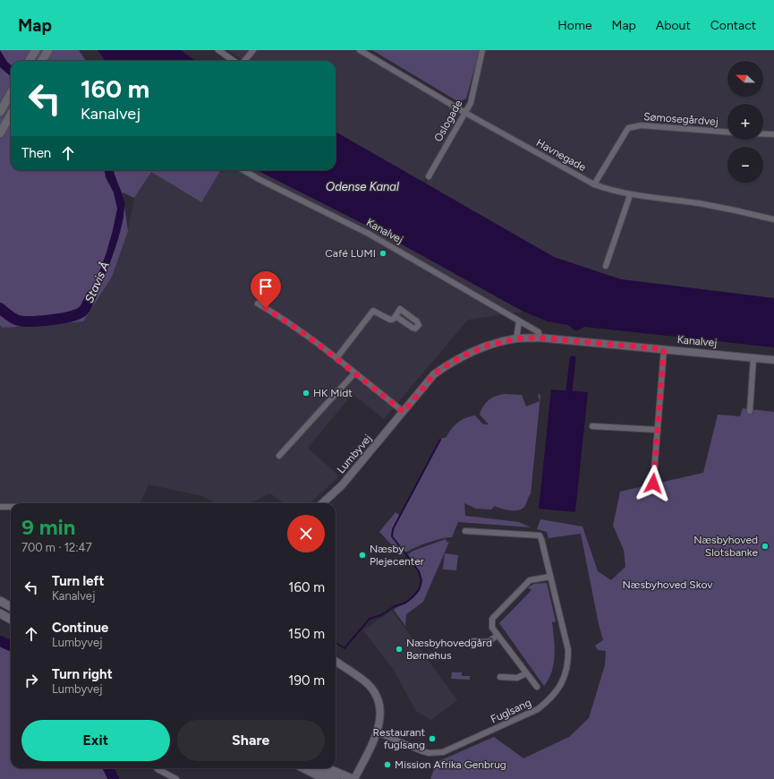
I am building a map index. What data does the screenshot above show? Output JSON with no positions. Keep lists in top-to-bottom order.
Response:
{
  "streets": {
    "street": [
      "Sømosegårdvej",
      "Oslogade",
      "Havnegade",
      "Kanalvej",
      "Lumbyvej",
      "Fuglsang"
    ]
  },
  "crossings": [
    ["Sømosegårdvej", "Havnegade"],
    ["Oslogade", "Havnegade"],
    ["Kanalvej", "Lumbyvej"]
  ],
  "water": ["Odense Kanal", "Stavis Å"],
  "parks": ["Næsbyhoved Skov"],
  "places": [
    "Café LUMI",
    "HK Midt",
    "Næsbyhoved Slotsbanke",
    "Næsby Plejecenter",
    "Næsbyhovedgård Børnehus",
    "Restaurant fuglsang",
    "Mission Afrika Genbrug"
  ],
  "north": "left",
  "page": {
    "header": "Map",
    "nav": [
      "Home",
      "Map",
      "About",
      "Contact"
    ],
    "map_buttons": ["+", "−"],
    "turn": ["160 m", "Kanalvej"],
    "then": "Then",
    "heading": ["9 min", "700 m · 12:47"],
    "list": [
      {
        "name": "Turn left",
        "note": "Kanalvej",
        "value": "160 m"
      },
      {
        "name": "Continue",
        "note": "Lumbyvej",
        "value": "150 m"
      },
      {
        "name": "Turn right",
        "note": "Lumbyvej",
        "value": "190 m"
      }
    ],
    "buttons": ["Exit", "Share"]
  }
}
